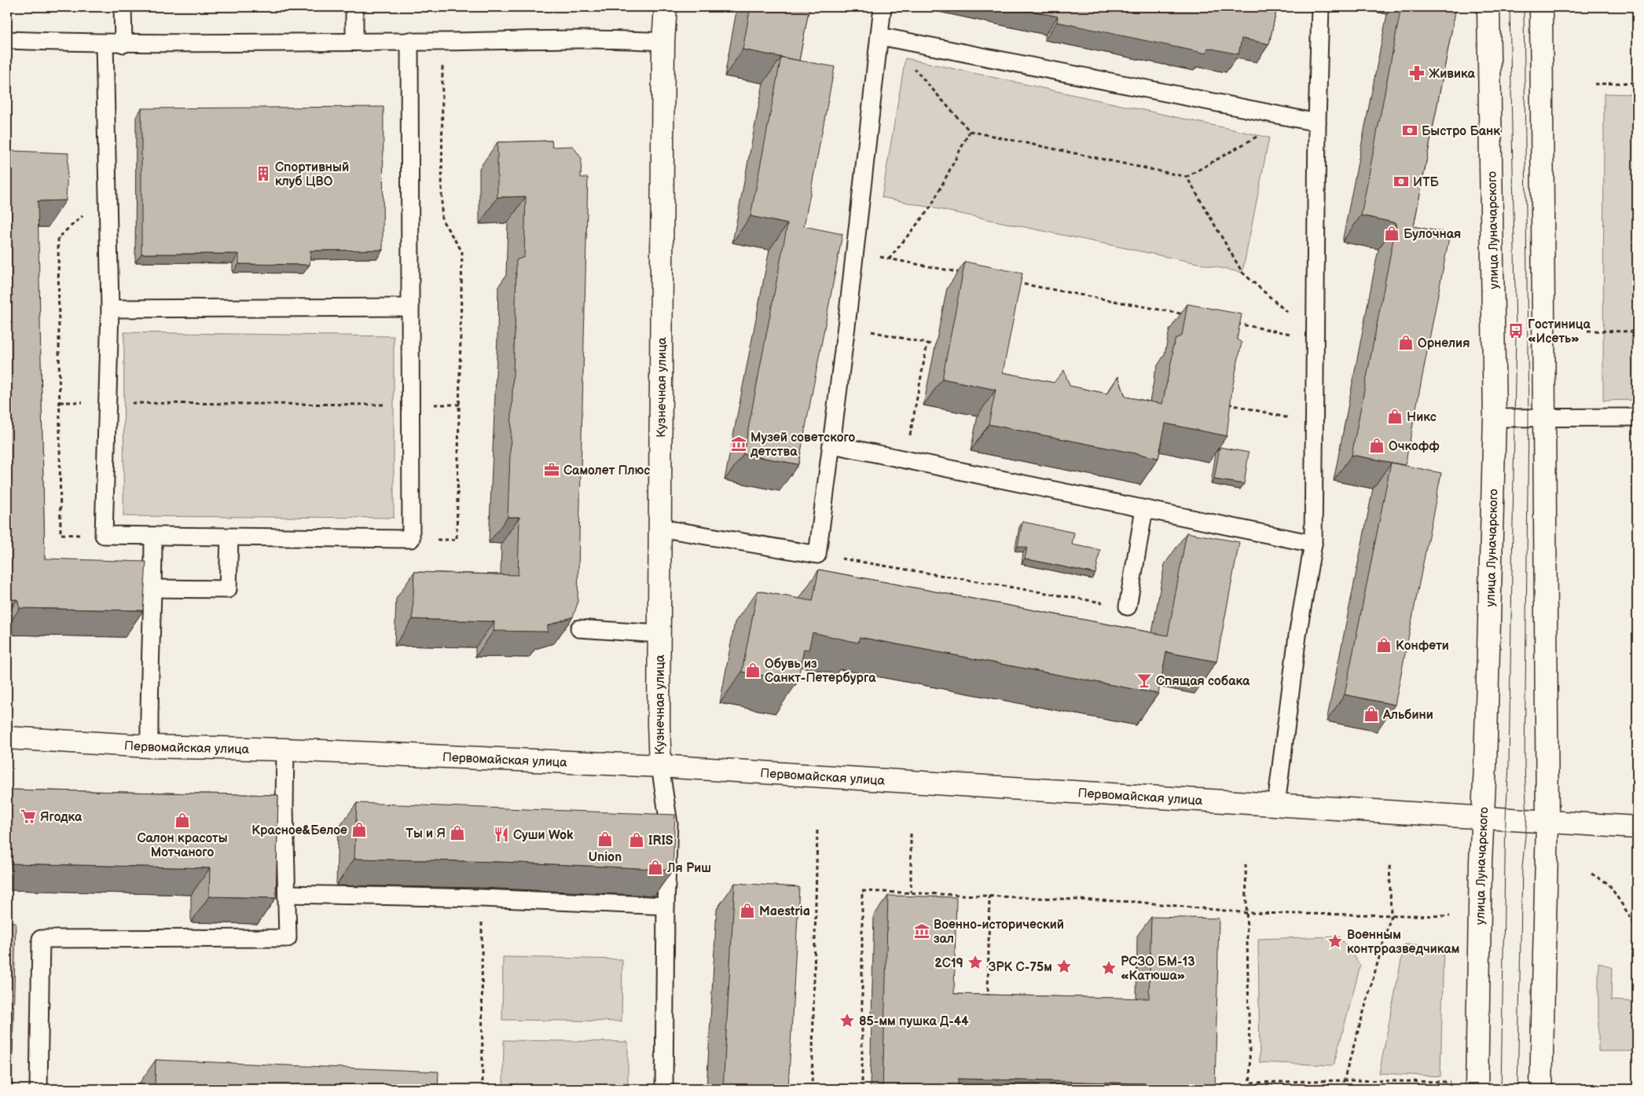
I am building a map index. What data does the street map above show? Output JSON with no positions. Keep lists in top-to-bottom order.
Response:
{
  "streets": {
    "street": ["улица Луначарского", "Кузнечная улица", "Первомайская улица"]
  },
  "crossings": [
    ["улица Луначарского", "Первомайская улица"],
    ["Кузнечная улица", "Первомайская улица"]
  ],
  "places": {
    "pharmacy": ["Живика"],
    "bank": ["Быстро Банк", "ИТБ"],
    "building": ["Спортивный клуб ЦВО"],
    "shop": [
      "Булочная",
      "Орнелия",
      "Никс",
      "Очкофф",
      "Конфети",
      "Обувь из Санкт-Петербурга",
      "Альбини",
      "Салон красоты Мотчаного",
      "Красное&Белое",
      "Ты и Я",
      "Union",
      "IRIS",
      "Ля Риш",
      "Maestria"
    ],
    "bus stop": ["Гостиница «Исеть»"],
    "museum": ["Музей советского детства", "Военно-исторический зал"],
    "office": ["Самолет Плюс"],
    "bar": ["Спящая собака"],
    "supermarket": ["Ягодка"],
    "restaurant": ["Суши Wok"],
    "place": [
      "Военным контрразведчикам",
      "2С19",
      "ЗРК С-75м",
      "РСЗО БМ-13 «Катюша»",
      "85-мм пушка Д-44"
    ]
  }
}
